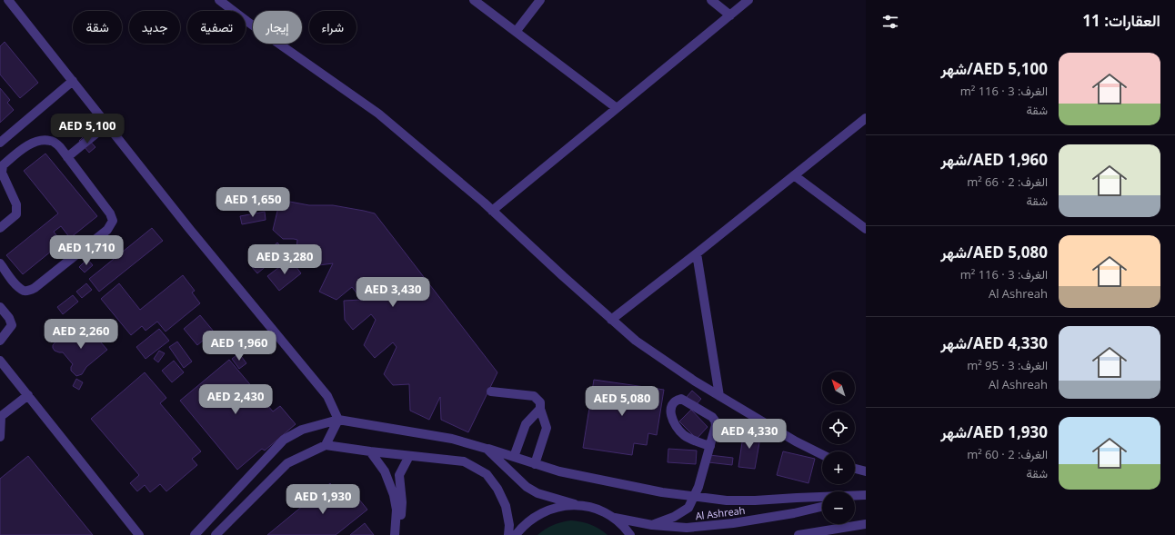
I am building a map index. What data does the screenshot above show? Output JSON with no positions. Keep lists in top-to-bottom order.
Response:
{
  "streets": {
    "street": ["Al Ashreah"]
  },
  "north": "top left",
  "page": {
    "heading": "العقارات: 11",
    "chip": [
      "شراء",
      "إيجار",
      "تصفية",
      "جديد",
      "شقة"
    ],
    "list": [
      {
        "name": "AED 5,100/شهر",
        "note": "الغرف: 3 · 116 m² · شقة"
      },
      {
        "name": "AED 1,960/شهر",
        "note": "الغرف: 2 · 66 m² · شقة"
      },
      {
        "name": "AED 5,080/شهر",
        "note": "الغرف: 3 · 116 m² · Al Ashreah"
      },
      {
        "name": "AED 4,330/شهر",
        "note": "الغرف: 3 · 95 m² · Al Ashreah"
      },
      {
        "name": "AED 1,930/شهر",
        "note": "الغرف: 2 · 60 m² · شقة"
      }
    ],
    "price": [
      "AED 5,100",
      "AED 1,650",
      "AED 1,710",
      "AED 3,280",
      "AED 3,430",
      "AED 2,260",
      "AED 1,960",
      "AED 2,430",
      "AED 5,080",
      "AED 4,330",
      "AED 1,930"
    ],
    "map_buttons": ["+", "−"]
  }
}
